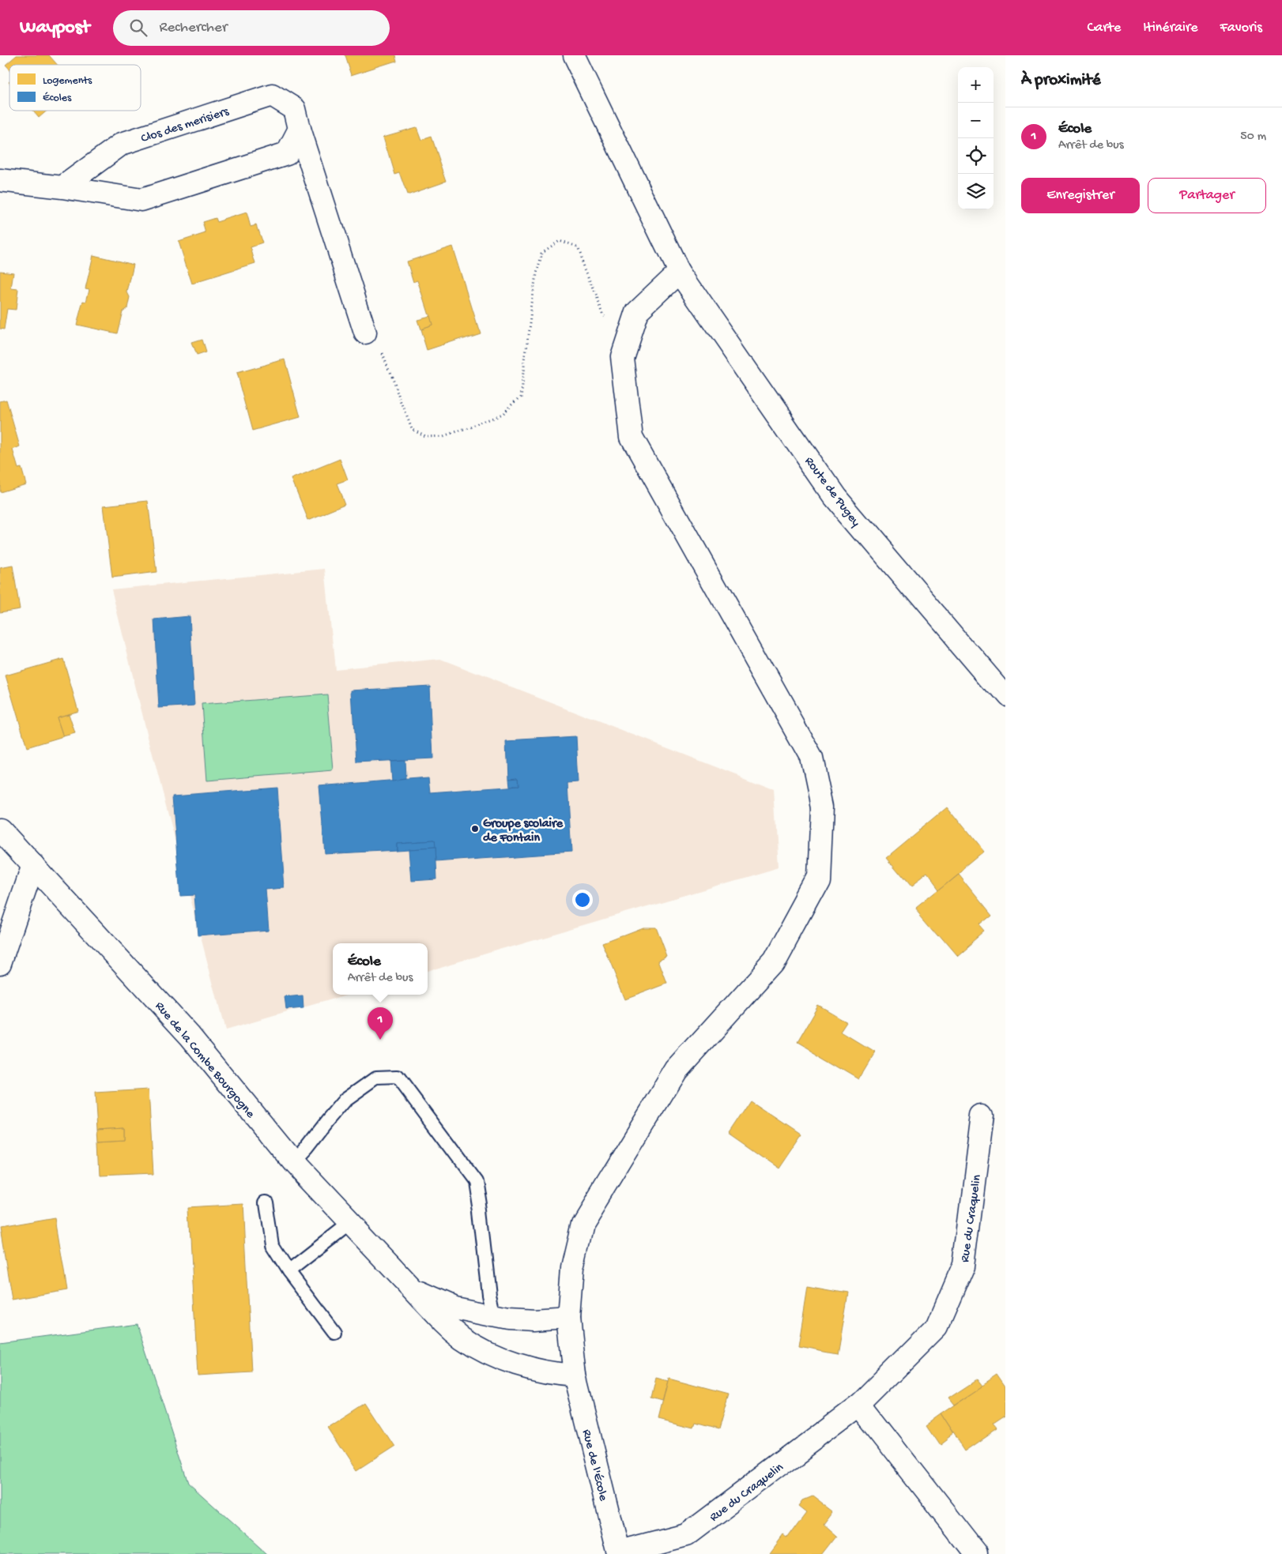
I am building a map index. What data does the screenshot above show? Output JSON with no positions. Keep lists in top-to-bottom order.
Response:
{
  "streets": {
    "street": [
      "Clos des merisiers",
      "Route de Pugey",
      "Rue de la Combe Bourgogne",
      "Rue du Craquelin",
      "Rue de l'École"
    ]
  },
  "crossings": [
    ["Route de Pugey", "Rue de l'École"],
    ["Rue de la Combe Bourgogne", "Rue de l'École"],
    ["Rue du Craquelin", "Rue de l'École"]
  ],
  "places": ["Groupe scolaire de Fontain"],
  "legend": ["Logements", "Écoles"],
  "page": {
    "header": "Waypost",
    "search": "Rechercher",
    "nav": ["Carte", "Itinéraire", "Favoris"],
    "heading": "À proximité",
    "map_buttons": ["+", "−"],
    "list": [
      {
        "mark": "1",
        "name": "École",
        "note": "Arrêt de bus",
        "value": "50 m"
      }
    ],
    "buttons": ["Enregistrer", "Partager"],
    "popup": ["École", "Arrêt de bus"],
    "pins": "1"
  }
}
